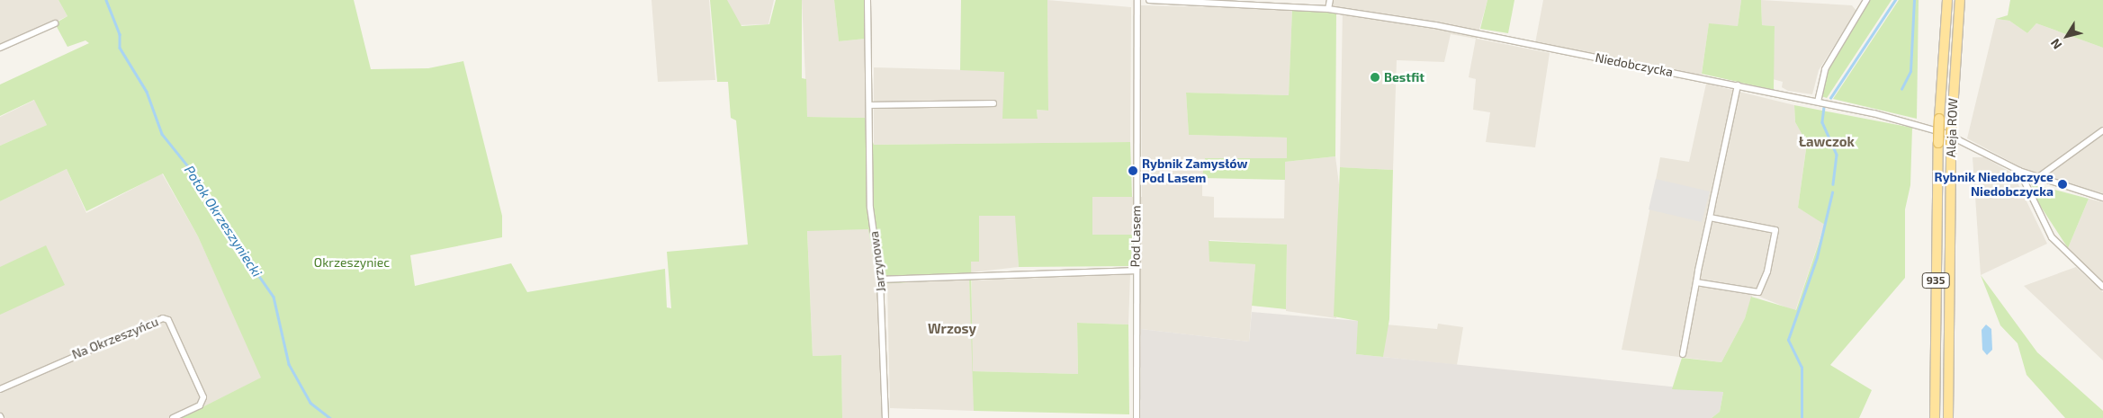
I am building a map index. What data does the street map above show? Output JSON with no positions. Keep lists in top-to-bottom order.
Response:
{
  "streets": {
    "main road": ["Aleja ROW", "935"],
    "street": [
      "Niedobczycka",
      "Pod Lasem",
      "Jarzynowa",
      "Na Okrzeszyńcu"
    ]
  },
  "districts": ["Ławczok", "Wrzosy"],
  "water": ["Potok Okrzeszyniecki"],
  "parks": ["Okrzeszyniec"],
  "places": ["Bestfit", "Rybnik Zamysłów Pod Lasem", "Rybnik Niedobczyce Niedobczycka"],
  "north": "bottom left"
}
